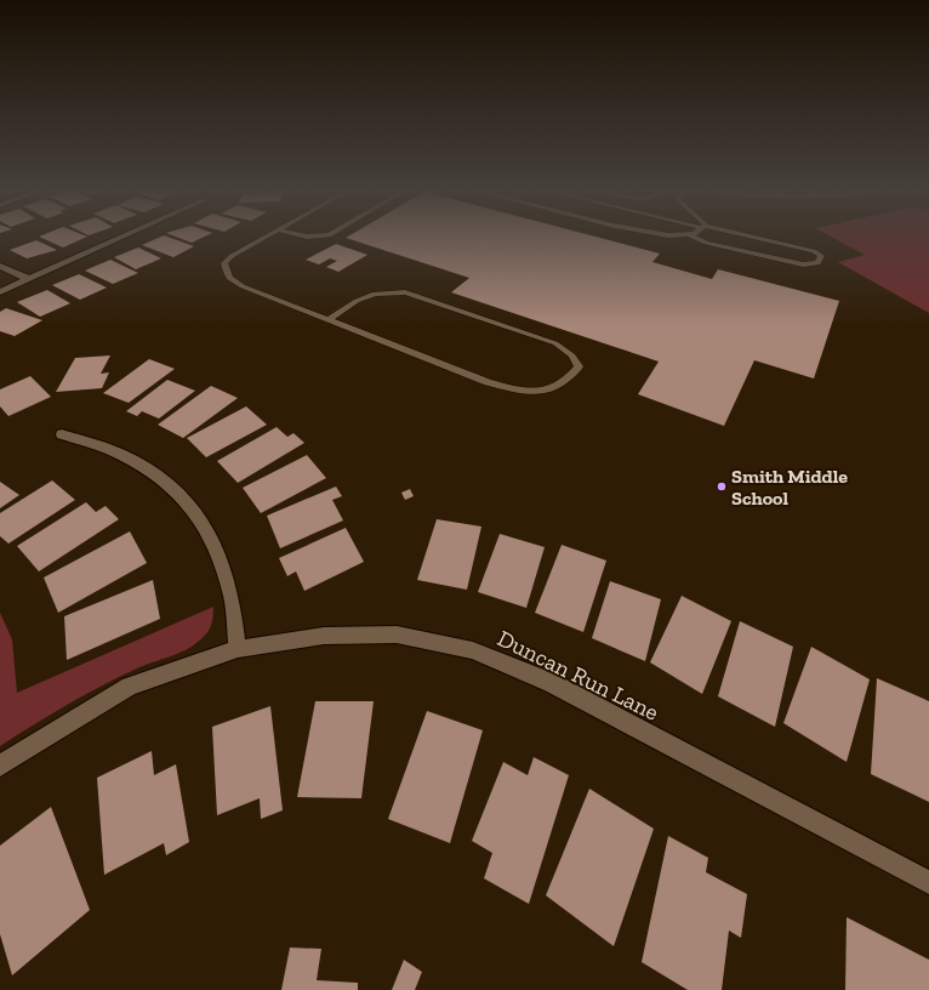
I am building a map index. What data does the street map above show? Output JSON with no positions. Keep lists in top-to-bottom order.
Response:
{
  "streets": {
    "street": ["Duncan Run Lane"]
  },
  "places": ["Smith Middle School"]
}
